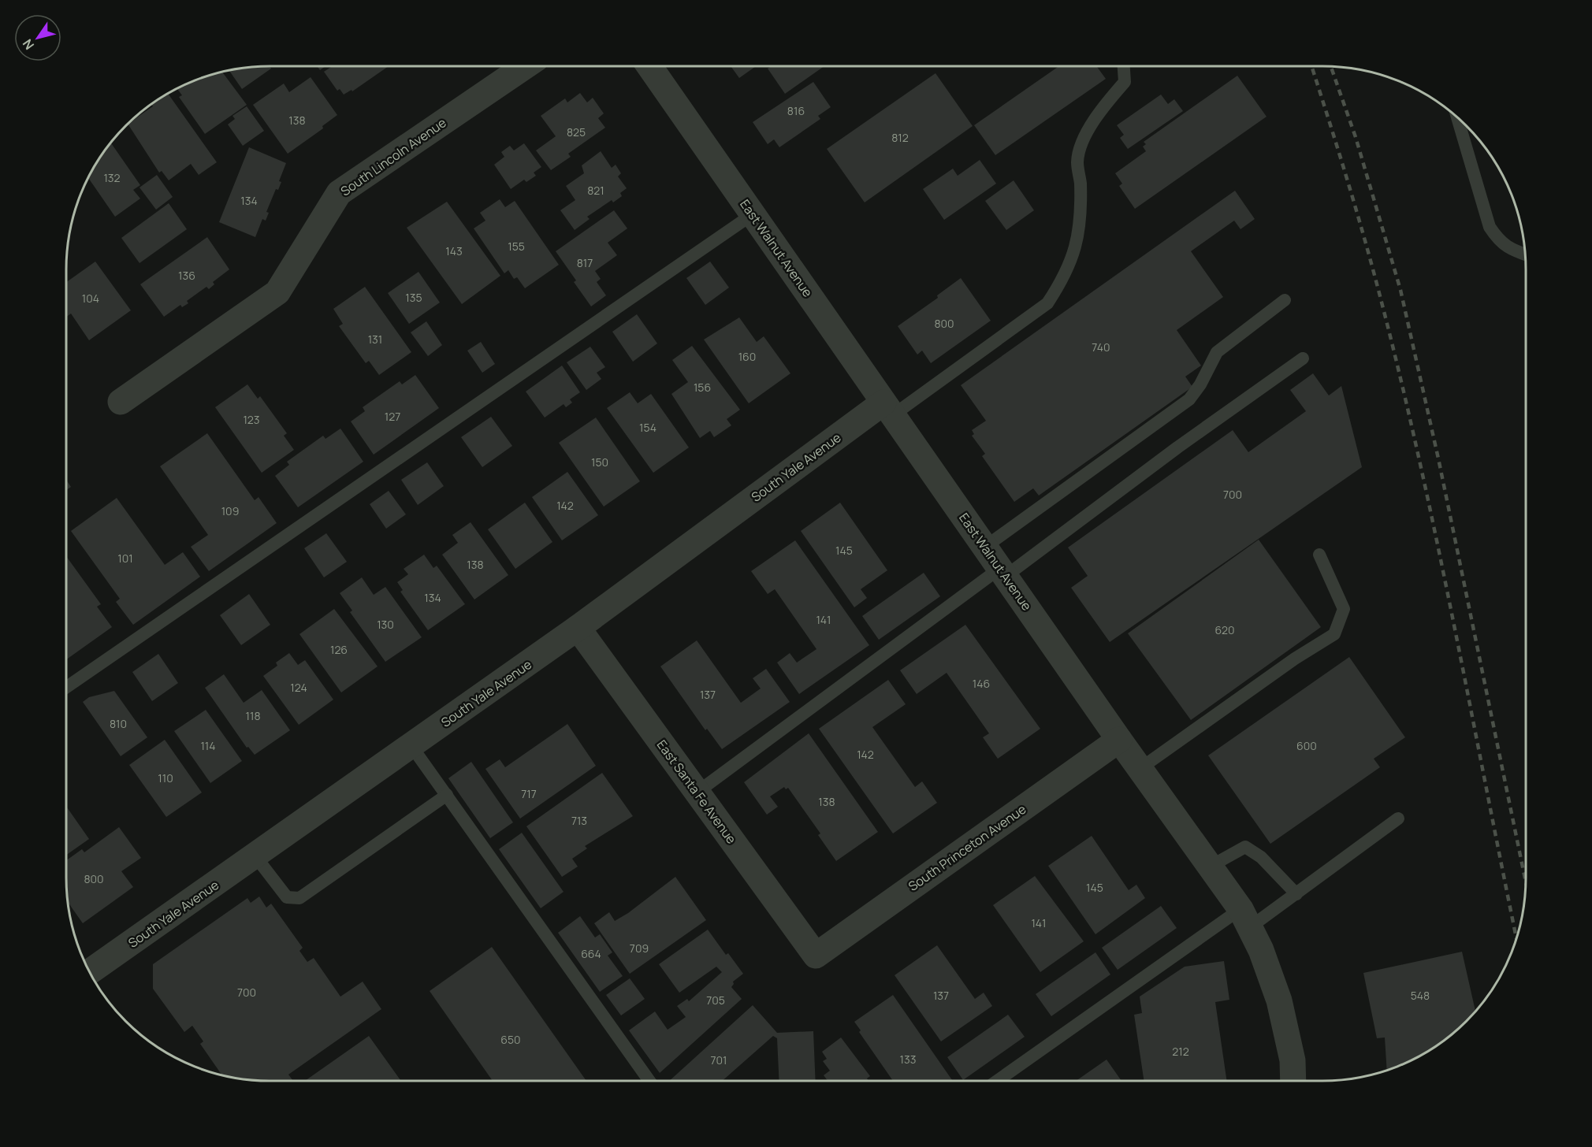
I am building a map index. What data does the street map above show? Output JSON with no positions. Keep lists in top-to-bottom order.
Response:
{
  "streets": {
    "street": [
      "South Lincoln Avenue",
      "East Walnut Avenue",
      "South Yale Avenue",
      "East Santa Fe Avenue",
      "South Princeton Avenue"
    ]
  },
  "crossings": [
    ["East Walnut Avenue", "South Yale Avenue"],
    ["East Walnut Avenue", "South Princeton Avenue"],
    ["South Yale Avenue", "East Santa Fe Avenue"],
    ["East Santa Fe Avenue", "South Princeton Avenue"]
  ],
  "house_numbers": [
    "816",
    "138",
    "825",
    "812",
    "132",
    "821",
    "134",
    "155",
    "143",
    "817",
    "136",
    "135",
    "104",
    "800",
    "131",
    "740",
    "160",
    "156",
    "127",
    "123",
    "154",
    "150",
    "700",
    "142",
    "109",
    "145",
    "101",
    "138",
    "134",
    "141",
    "130",
    "620",
    "126",
    "146",
    "124",
    "137",
    "118",
    "810",
    "114",
    "600",
    "142",
    "110",
    "717",
    "138",
    "713",
    "800",
    "145",
    "141",
    "709",
    "664",
    "700",
    "137",
    "548",
    "705",
    "650",
    "212",
    "133",
    "701"
  ],
  "north": "bottom left"
}
